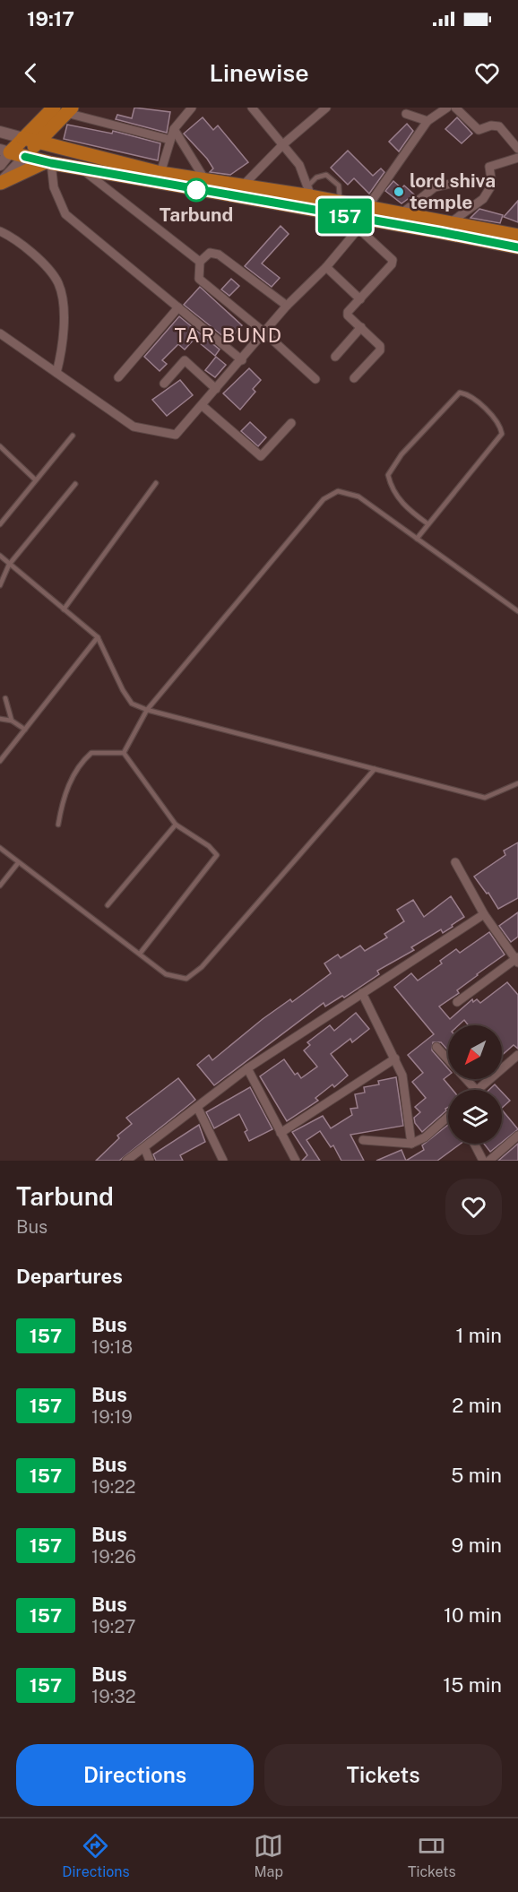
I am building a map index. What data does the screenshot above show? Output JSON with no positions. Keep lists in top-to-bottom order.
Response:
{
  "districts": ["TAR BUND"],
  "places": ["Tarbund", "lord shiva temple"],
  "lines": ["bus line 157"],
  "north": "bottom left",
  "page": {
    "status": "19:17",
    "header": "Linewise",
    "on_map": "157",
    "heading": [
      ["Tarbund", "Bus"],
      "Departures"
    ],
    "list": [
      {
        "mark": "157",
        "name": "Bus",
        "note": "19:18",
        "value": "1 min"
      },
      {
        "mark": "157",
        "name": "Bus",
        "note": "19:19",
        "value": "2 min"
      },
      {
        "mark": "157",
        "name": "Bus",
        "note": "19:22",
        "value": "5 min"
      },
      {
        "mark": "157",
        "name": "Bus",
        "note": "19:26",
        "value": "9 min"
      },
      {
        "mark": "157",
        "name": "Bus",
        "note": "19:27",
        "value": "10 min"
      },
      {
        "mark": "157",
        "name": "Bus",
        "note": "19:32",
        "value": "15 min"
      }
    ],
    "buttons": ["Directions", "Tickets"],
    "tabs": ["Directions", "Map", "Tickets"]
  }
}
